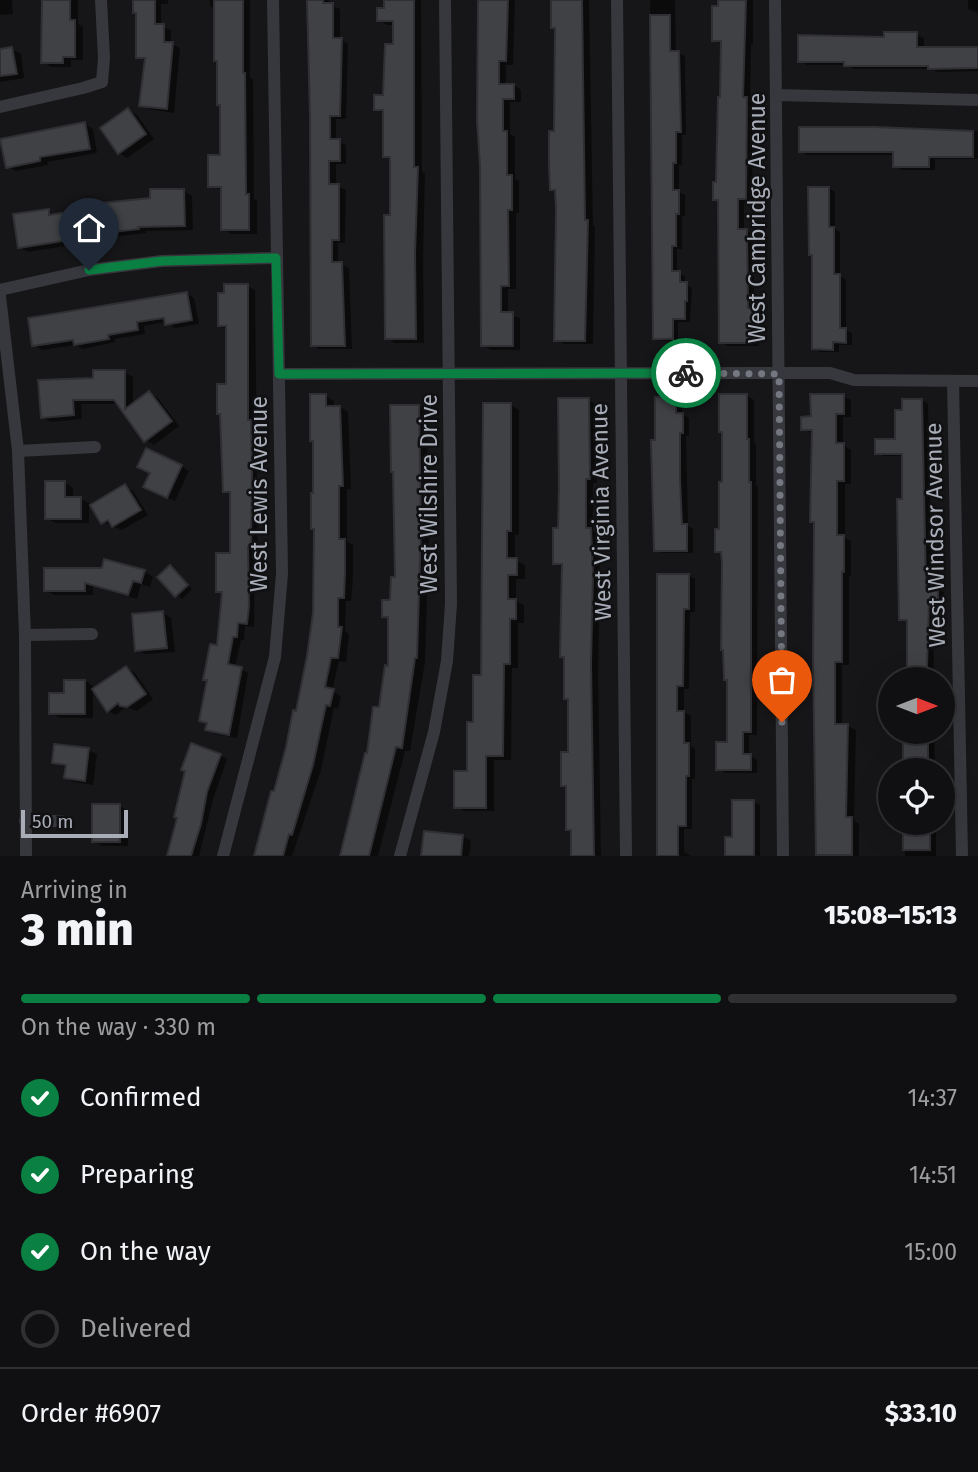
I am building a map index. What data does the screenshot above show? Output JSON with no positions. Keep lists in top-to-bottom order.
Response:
{
  "streets": {
    "street": [
      "West Cambridge Avenue",
      "West Lewis Avenue",
      "West Wilshire Drive",
      "West Virginia Avenue",
      "West Windsor Avenue"
    ]
  },
  "scale_bar": "50 m",
  "north": "right",
  "page": {
    "scale": "50 m",
    "heading": ["3 min", "Arriving in", "15:08–15:13"],
    "panel": ["Order #6907", "$33.10"],
    "bar": "On the way · 330 m",
    "list": [
      ["Confirmed", "14:37"],
      ["Preparing", "14:51"],
      ["On the way", "15:00"],
      "Delivered"
    ]
  }
}
